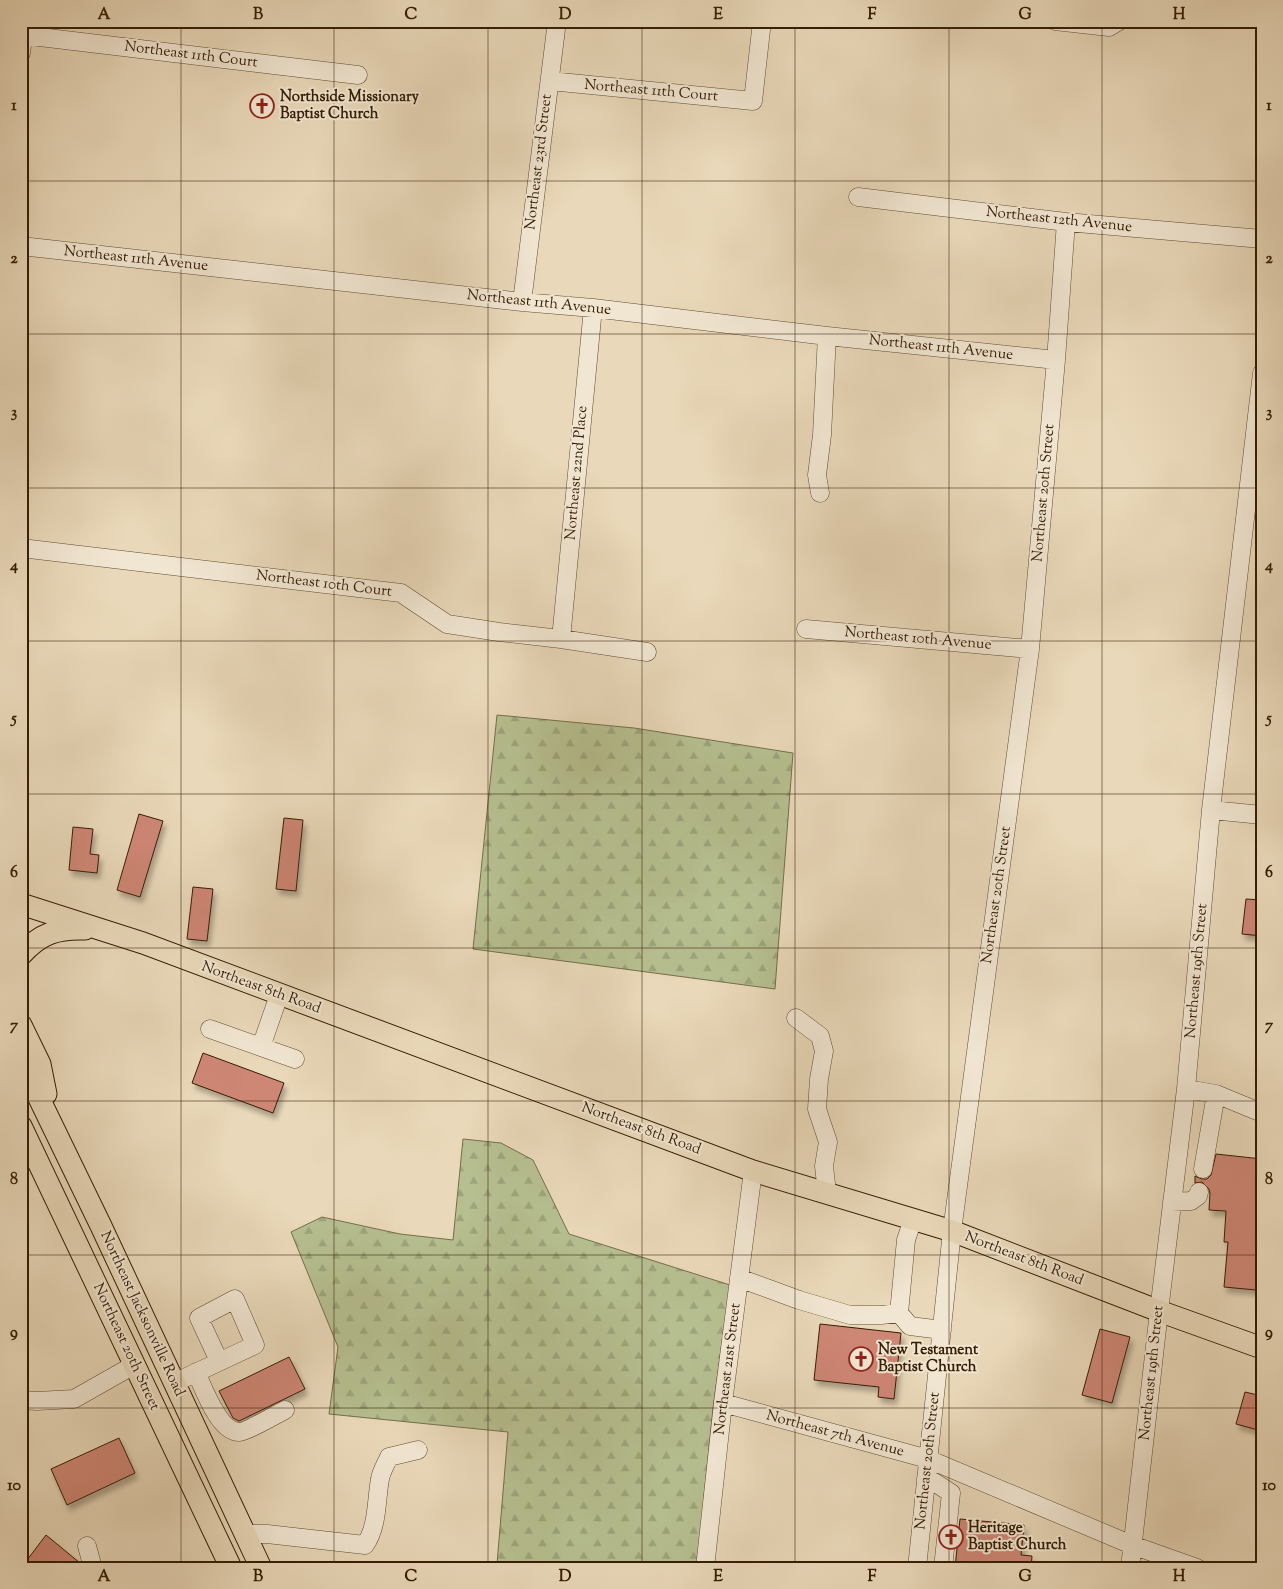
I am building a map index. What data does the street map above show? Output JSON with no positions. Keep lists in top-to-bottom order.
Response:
{
  "streets": {
    "main road": ["Northeast 20th Street", "Northeast 8th Road", "Northeast Jacksonville Road"],
    "street": [
      "Northeast 11th Court",
      "Northeast 23rd Street",
      "Northeast 12th Avenue",
      "Northeast 11th Avenue",
      "Northeast 22nd Place",
      "Northeast 10th Court",
      "Northeast 10th Avenue",
      "Northeast 19th Street",
      "Northeast 21st Street",
      "Northeast 7th Avenue"
    ]
  },
  "crossings": [
    ["Northeast 11th Court", "Northeast 23rd Street"],
    ["Northeast 23rd Street", "Northeast 11th Avenue"],
    ["Northeast 12th Avenue", "Northeast 20th Street"],
    ["Northeast 11th Avenue", "Northeast 22nd Place"],
    ["Northeast 11th Avenue", "Northeast 20th Street"],
    ["Northeast 22nd Place", "Northeast 10th Court"],
    ["Northeast 20th Street", "Northeast 10th Avenue"],
    ["Northeast 20th Street", "Northeast 8th Road"],
    ["Northeast 20th Street", "Northeast 7th Avenue"],
    ["Northeast 19th Street", "Northeast 8th Road"],
    ["Northeast 19th Street", "Northeast 7th Avenue"],
    ["Northeast 8th Road", "Northeast 21st Street"],
    ["Northeast 21st Street", "Northeast 7th Avenue"]
  ],
  "places": {
    "church": ["Northside Missionary Baptist Church", "New Testament Baptist Church", "Heritage Baptist Church"]
  },
  "grid": {
    "columns": [
      "A",
      "B",
      "C",
      "D",
      "E",
      "F",
      "G",
      "H"
    ],
    "rows": [
      "1",
      "2",
      "3",
      "4",
      "5",
      "6",
      "7",
      "8",
      "9",
      "10"
    ]
  }
}
